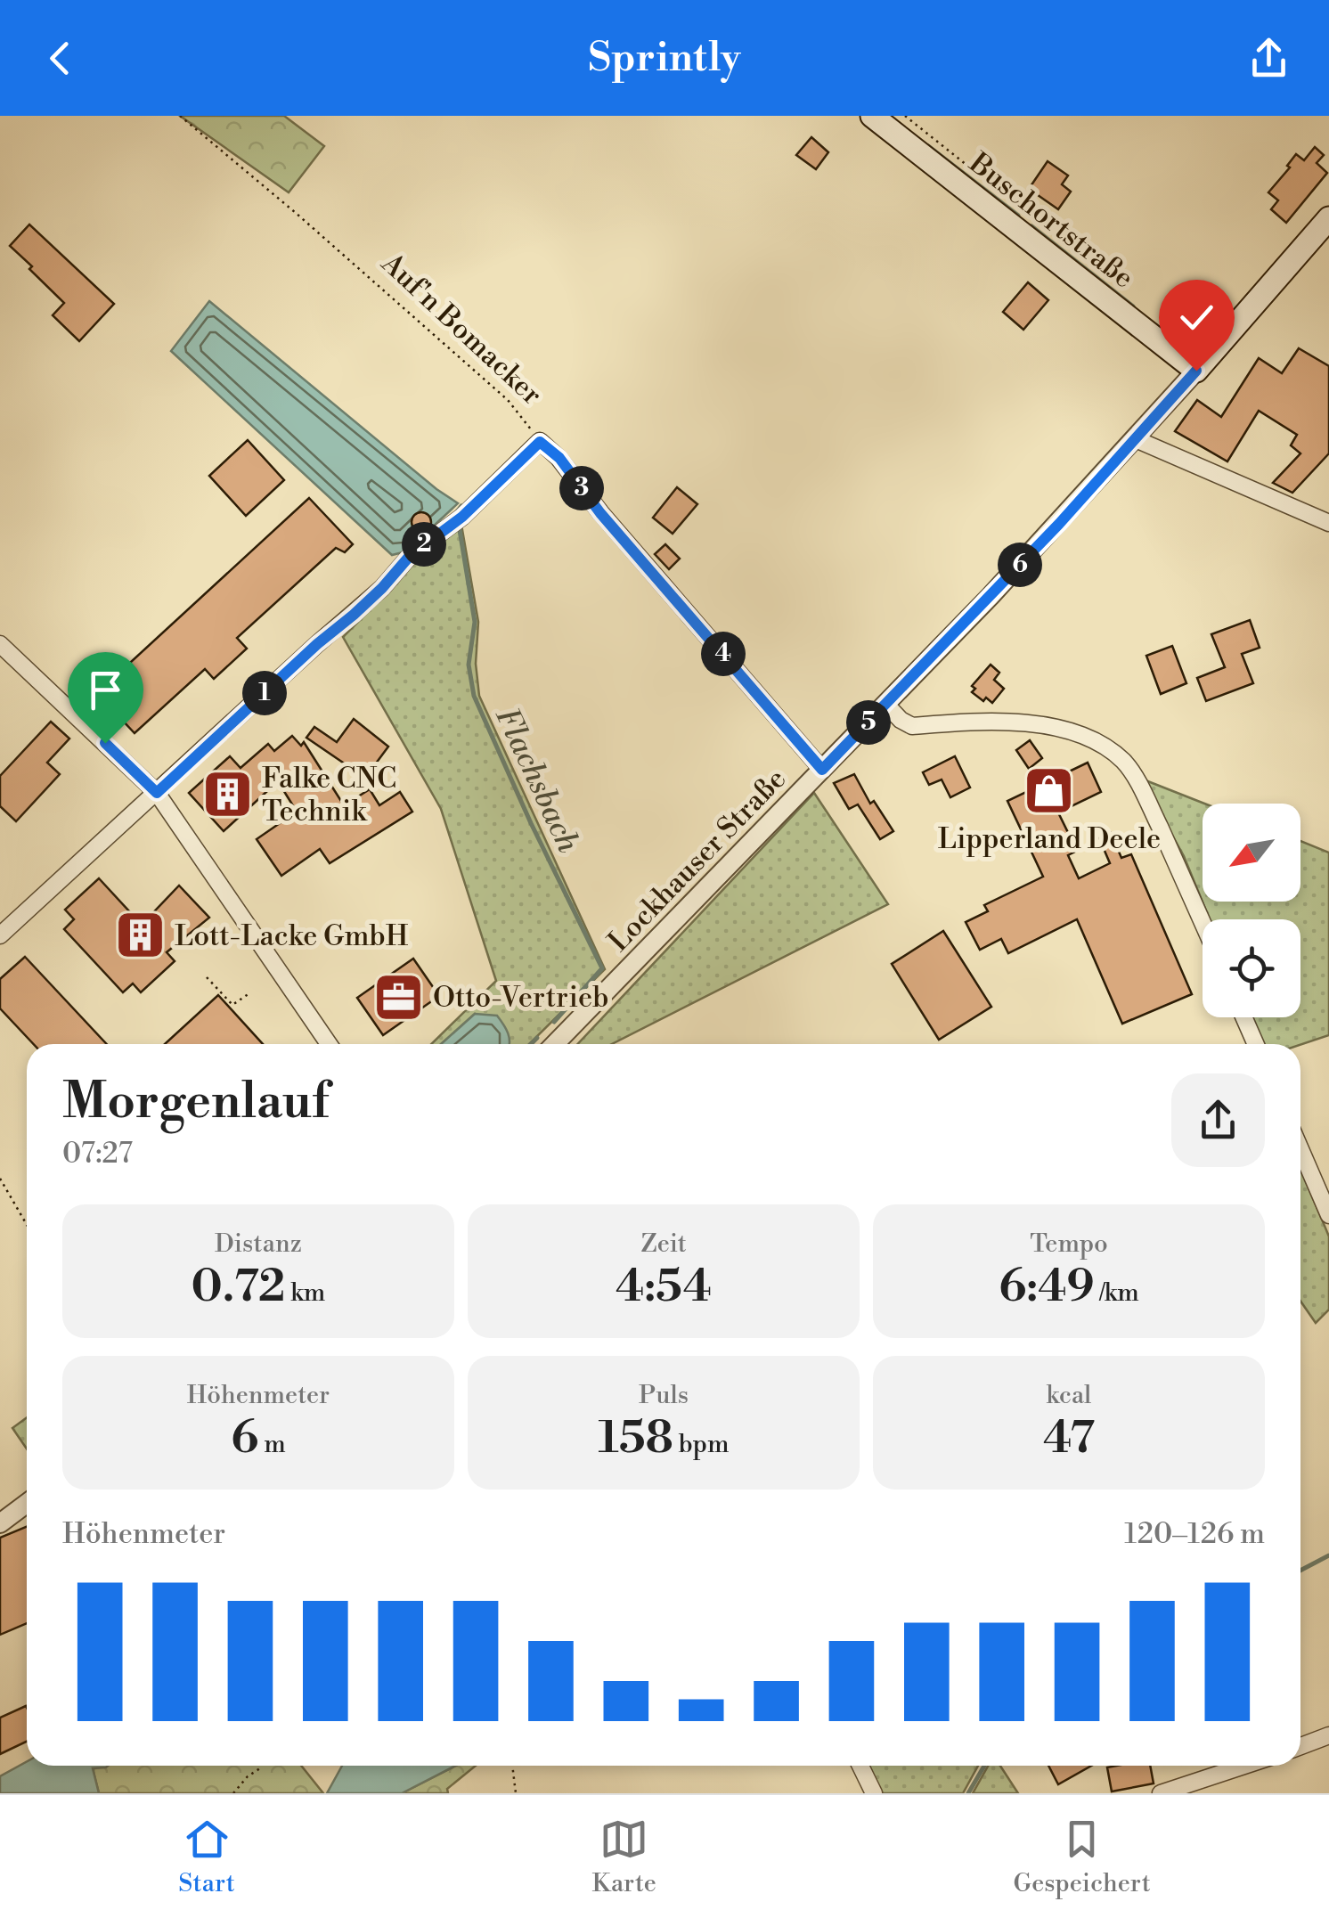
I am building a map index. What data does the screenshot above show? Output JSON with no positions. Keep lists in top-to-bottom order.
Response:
{
  "streets": {
    "main road": ["Buschortstraße"],
    "street": ["Auf'n Bomacker", "Lockhauser Straße"]
  },
  "crossings": [
    ["Buschortstraße", "Lockhauser Straße"],
    ["Auf'n Bomacker", "Lockhauser Straße"]
  ],
  "water": ["Flachsbach"],
  "places": {
    "shop": ["Lipperland Deele"],
    "building": ["Falke CNC Technik", "Lott-Lacke GmbH"],
    "office": ["Otto-Vertrieb"]
  },
  "north": "bottom left",
  "page": {
    "header": "Sprintly",
    "pins": [
      "3",
      "2",
      "6",
      "4",
      "1",
      "5"
    ],
    "heading": ["Morgenlauf", "07:27"],
    "stats": [
      ["Distanz", "0.72 km"],
      ["Zeit", "4:54"],
      ["Tempo", "6:49 /km"],
      ["Höhenmeter", "6 m"],
      ["Puls", "158 bpm"],
      ["kcal", "47"]
    ],
    "chart": ["Höhenmeter", "120–126 m"],
    "tabs": ["Start", "Karte", "Gespeichert"]
  }
}
